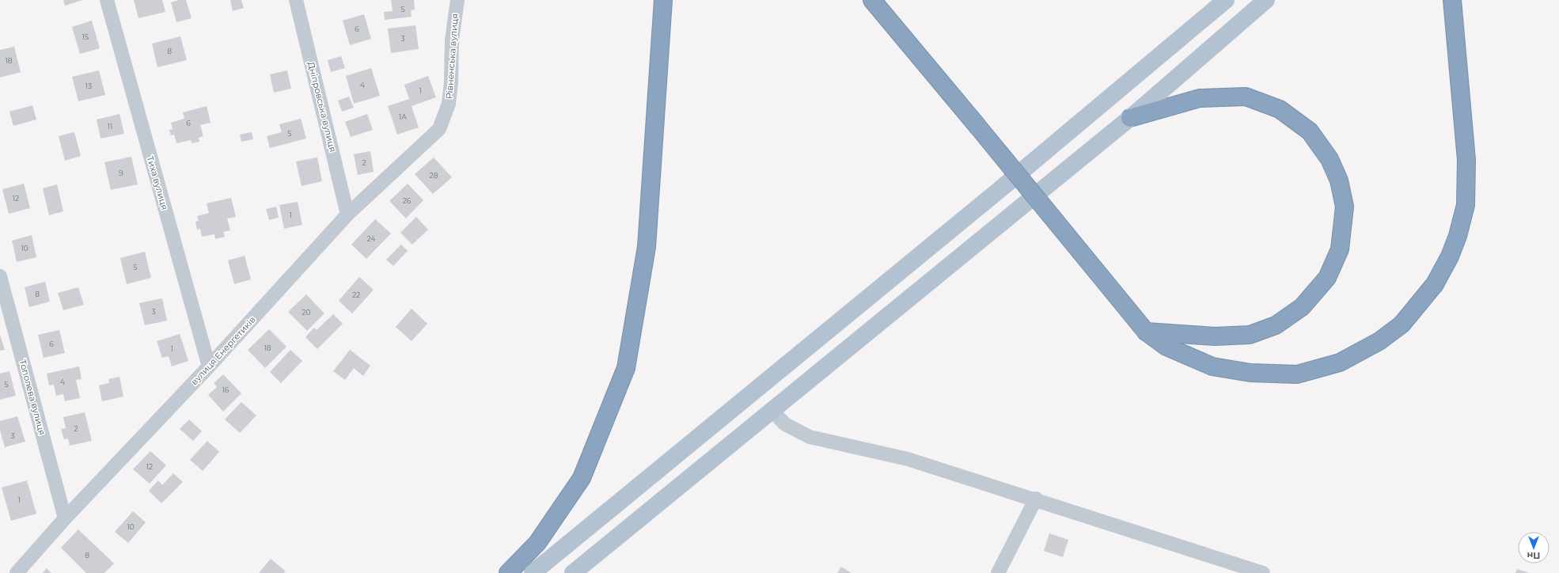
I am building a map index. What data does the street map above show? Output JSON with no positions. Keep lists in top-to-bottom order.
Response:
{
  "streets": {
    "street": [
      "Рівненська вулиця",
      "Дніпровська вулиця",
      "Тиха вулиця",
      "вулиця Енергетиків",
      "Тополева вулиця"
    ]
  },
  "crossings": [
    ["Рівненська вулиця", "вулиця Енергетиків"],
    ["Дніпровська вулиця", "вулиця Енергетиків"],
    ["Тиха вулиця", "вулиця Енергетиків"],
    ["вулиця Енергетиків", "Тополева вулиця"]
  ],
  "house_numbers": [
    "5",
    "6",
    "15",
    "3",
    "8",
    "18",
    "4",
    "13",
    "1",
    "1А",
    "6",
    "11",
    "5",
    "2",
    "9",
    "28",
    "12",
    "26",
    "1",
    "24",
    "10",
    "5",
    "8",
    "22",
    "3",
    "20",
    "6",
    "18",
    "1",
    "4",
    "5",
    "16",
    "2",
    "3",
    "12",
    "1",
    "10",
    "8"
  ],
  "north": "bottom"
}
